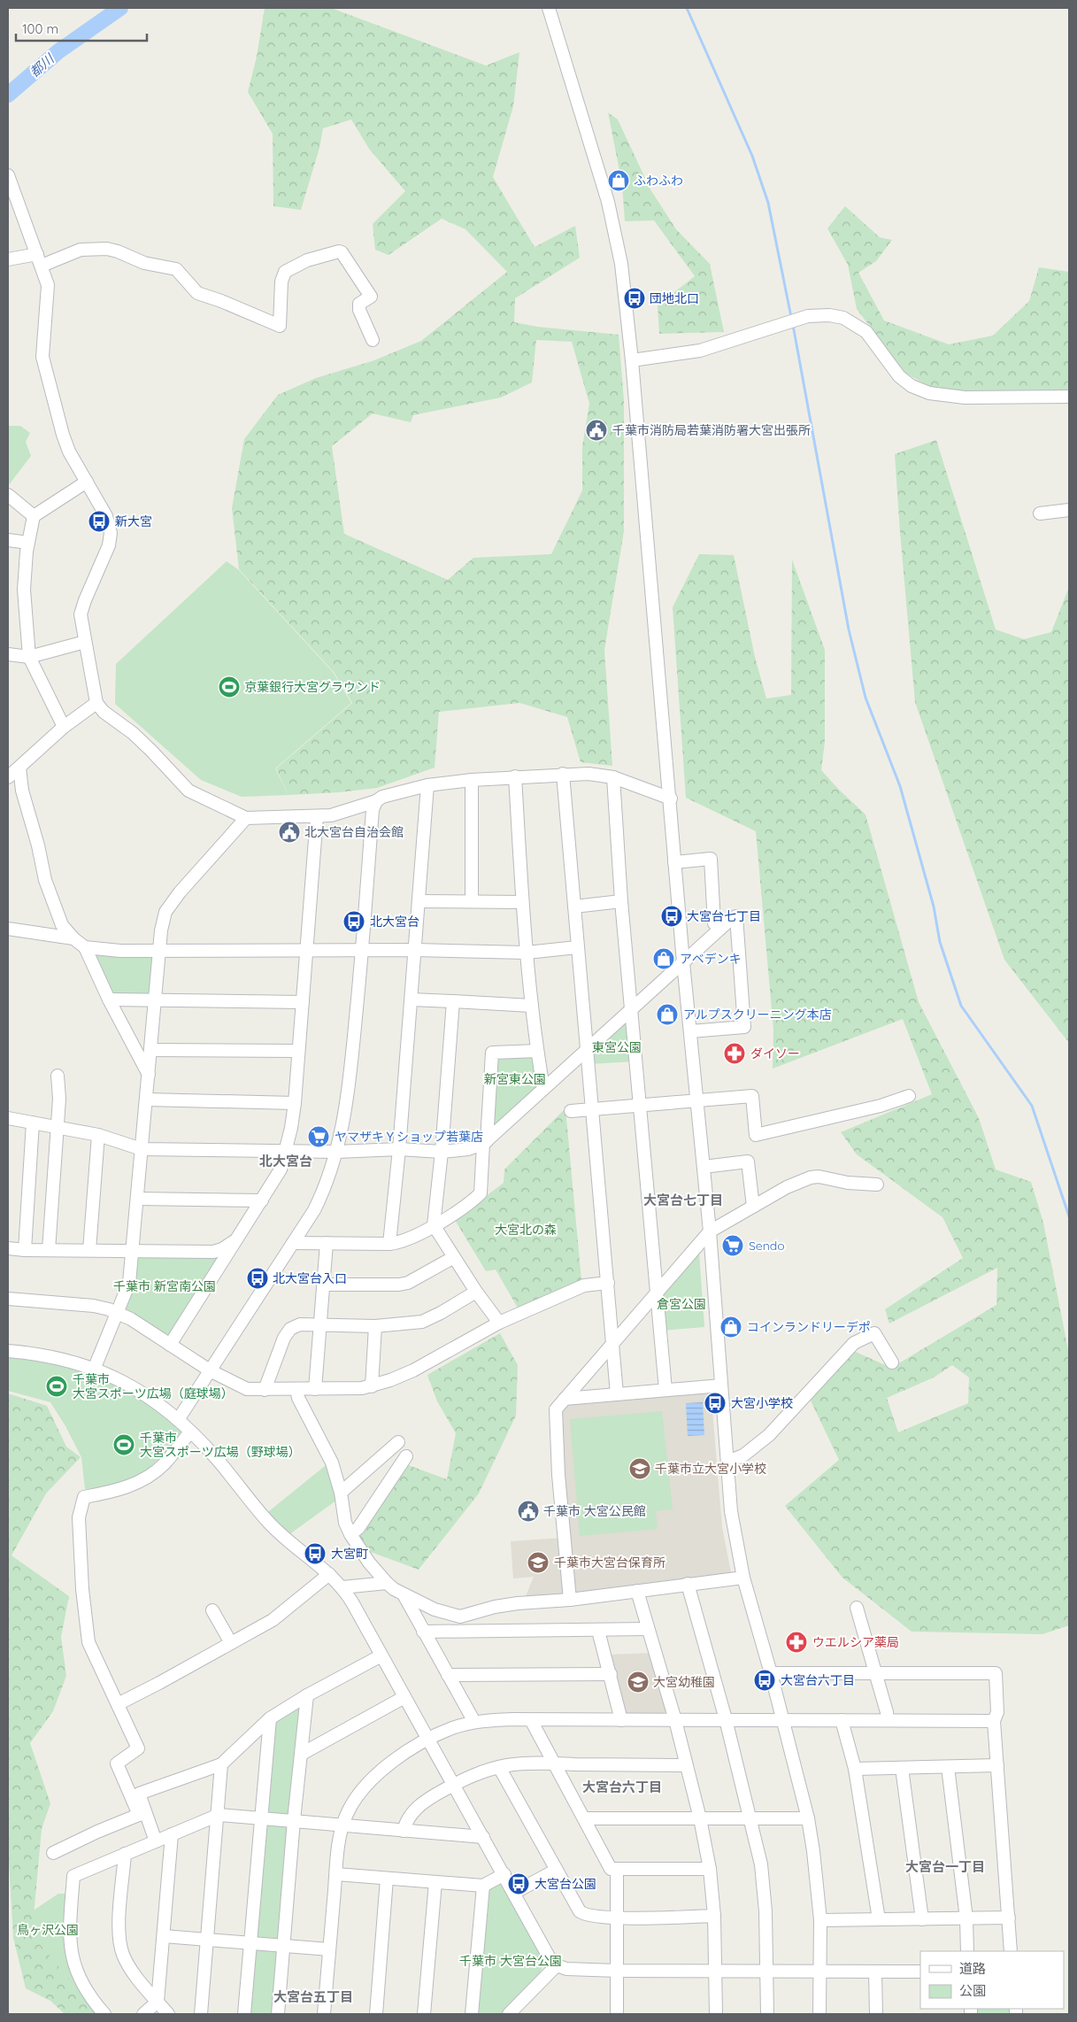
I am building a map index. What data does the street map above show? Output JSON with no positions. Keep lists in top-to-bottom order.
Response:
{
  "districts": [
    "北大宮台",
    "大宮台七丁目",
    "大宮台六丁目",
    "大宮台一丁目",
    "大宮台五丁目"
  ],
  "water": ["都川"],
  "parks": [
    "東宮公園",
    "新宮東公園",
    "大宮北の森",
    "千葉市 新宮南公園",
    "倉宮公園",
    "鳥ヶ沢公園",
    "千葉市 大宮台公園"
  ],
  "places": {
    "shop": [
      "ふわふわ",
      "アベデンキ",
      "アルプスクリーニング本店",
      "コインランドリーデポ"
    ],
    "bus stop": [
      "団地北口",
      "新大宮",
      "大宮台七丁目",
      "北大宮台",
      "北大宮台入口",
      "大宮小学校",
      "大宮町",
      "大宮台六丁目",
      "大宮台公園"
    ],
    "public building": ["千葉市消防局若葉消防署大宮出張所", "北大宮台自治会館", "千葉市 大宮公民館"],
    "sports": ["京葉銀行大宮グラウンド", "千葉市 大宮スポーツ広場（庭球場）", "千葉市 大宮スポーツ広場（野球場）"],
    "pharmacy": ["ダイソー", "ウエルシア薬局"],
    "supermarket": ["ヤマザキＹショップ若葉店", "Sendo"],
    "school or university": ["千葉市立大宮小学校", "千葉市大宮台保育所", "大宮幼稚園"]
  },
  "legend": ["道路", "公園"],
  "scale_bar": "100 m"
}
